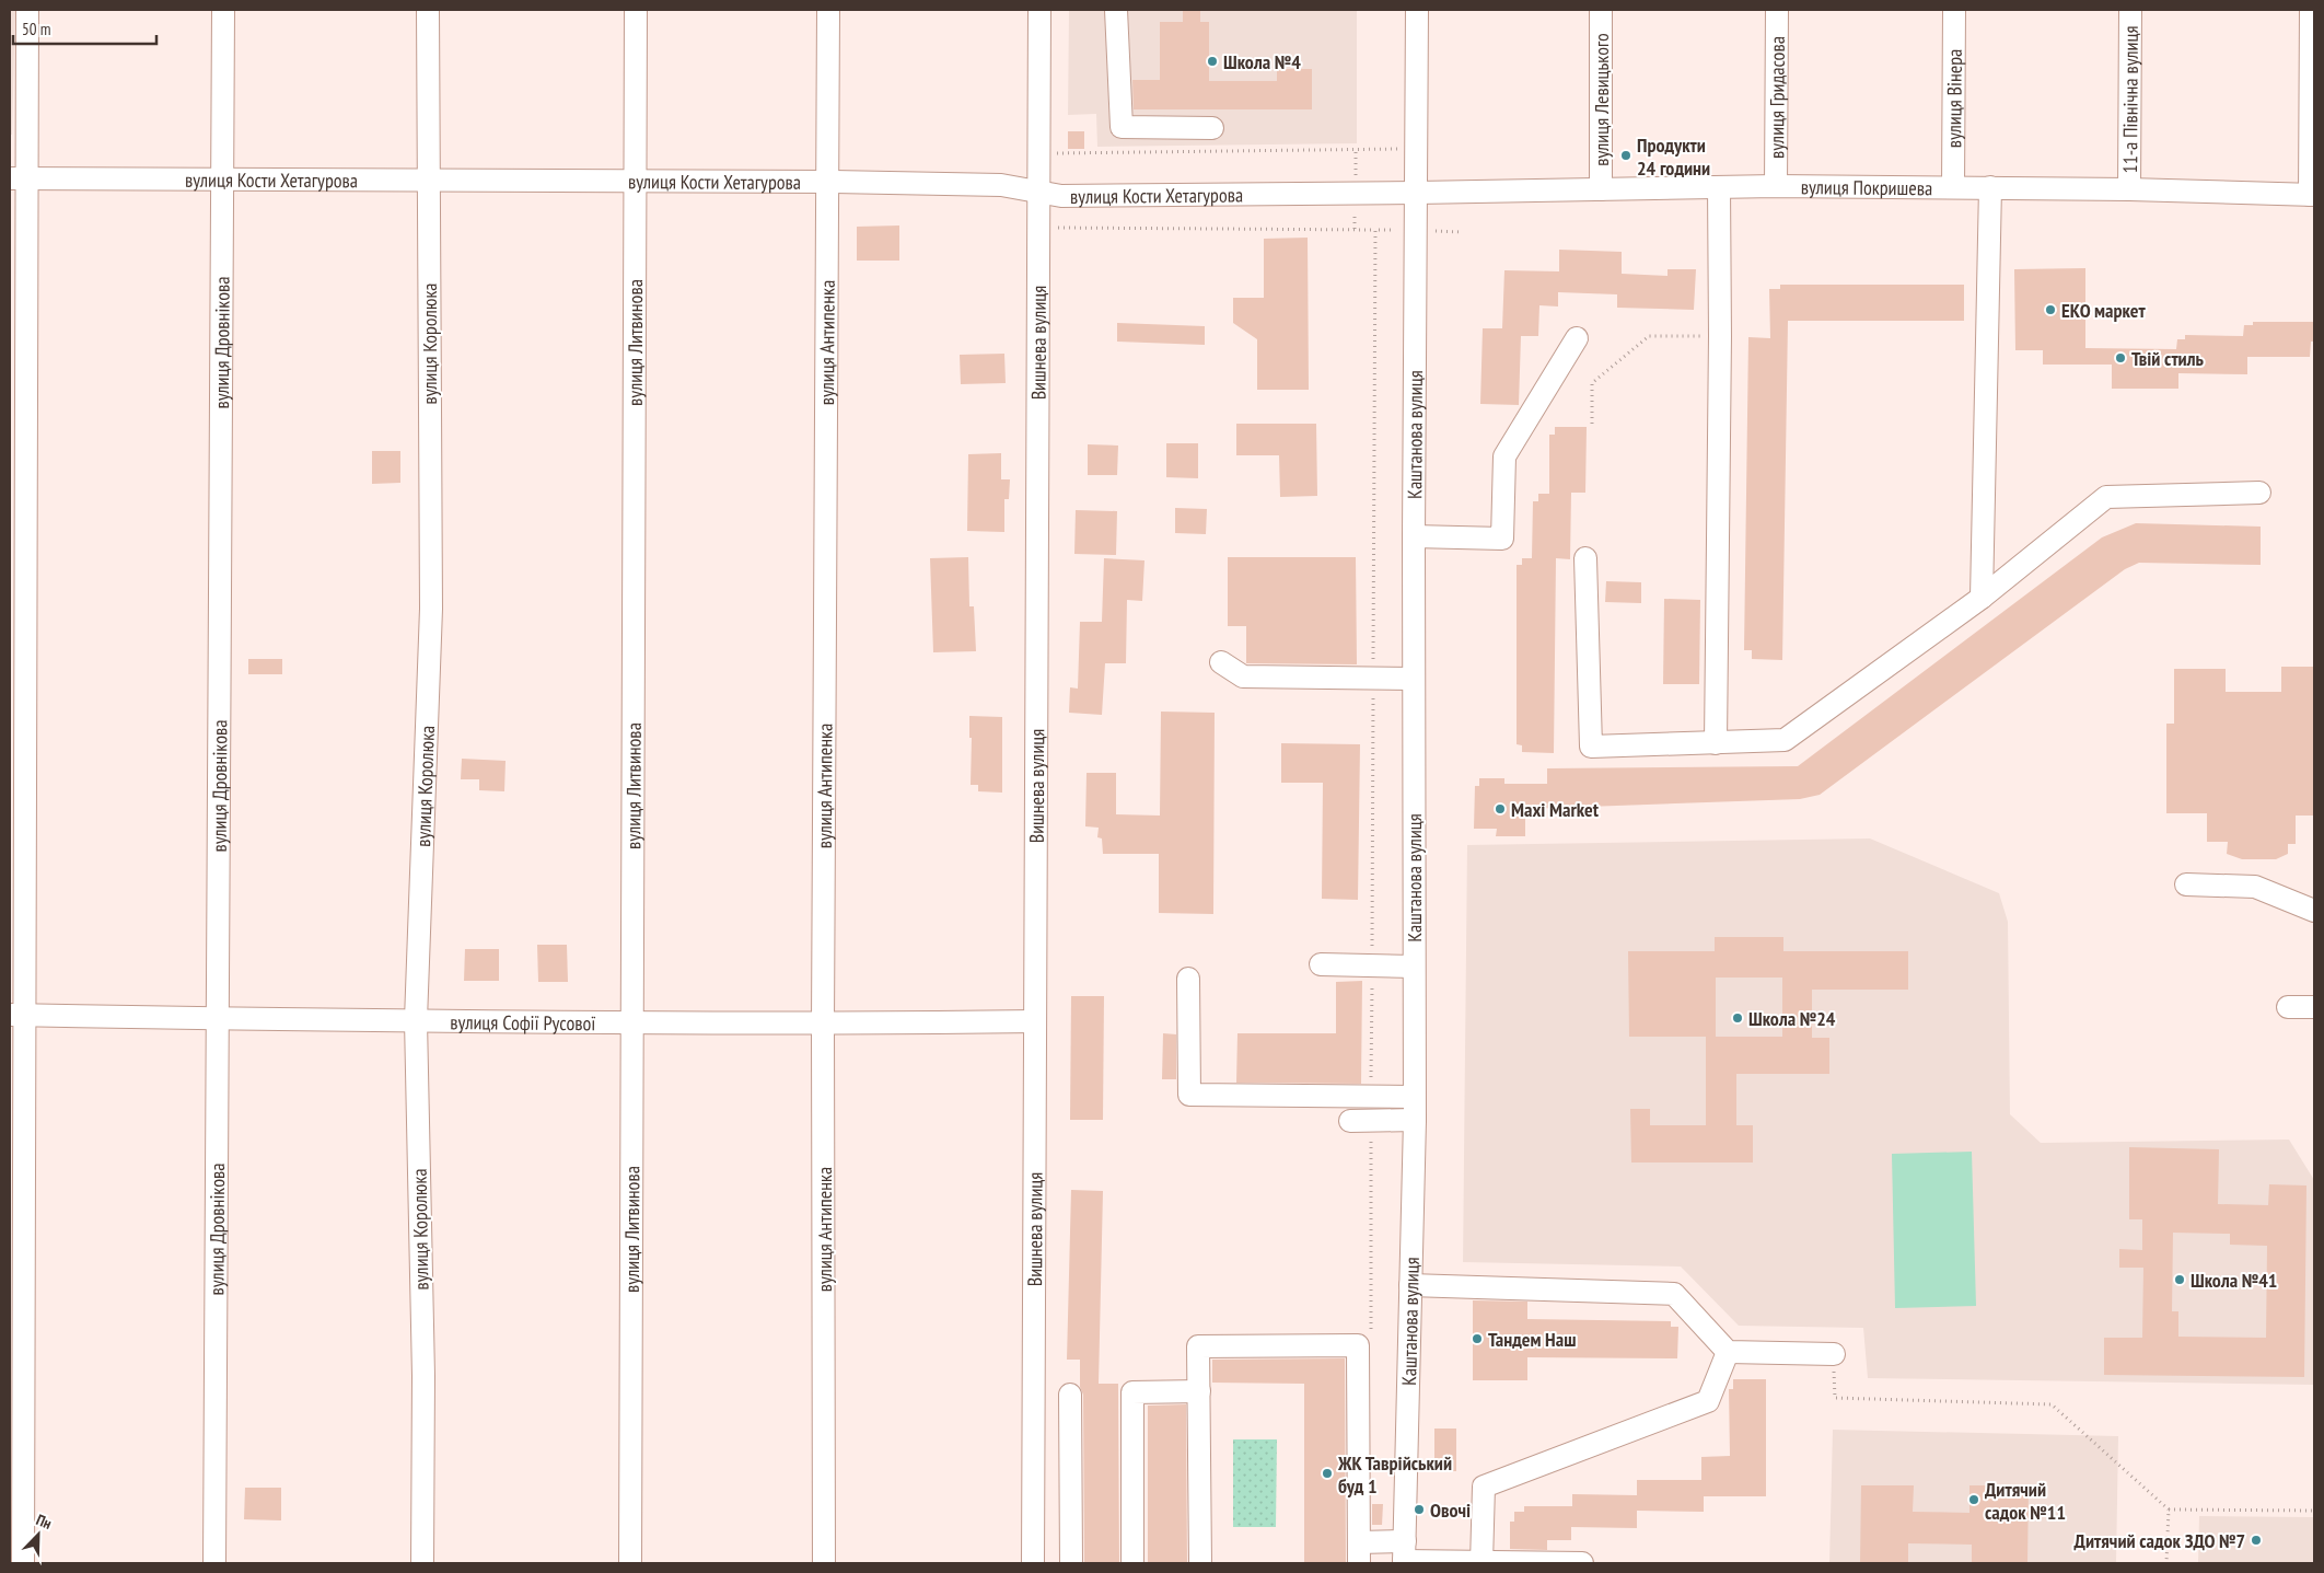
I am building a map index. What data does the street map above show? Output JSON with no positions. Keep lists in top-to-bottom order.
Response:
{
  "streets": {
    "street": [
      "вулиця Гридасова",
      "вулиця Вінера",
      "вулиця Левицького",
      "11-а Північна вулиця",
      "вулиця Кости Хетагурова",
      "вулиця Покришева",
      "вулиця Дровнікова",
      "вулиця Королюка",
      "вулиця Литвинова",
      "вулиця Антипенка",
      "Вишнева вулиця",
      "Каштанова вулиця",
      "вулиця Софії Русової"
    ]
  },
  "crossings": [
    ["вулиця Гридасова", "вулиця Покришева"],
    ["вулиця Вінера", "вулиця Покришева"],
    ["вулиця Левицького", "вулиця Покришева"],
    ["11-а Північна вулиця", "вулиця Покришева"],
    ["вулиця Кости Хетагурова", "вулиця Покришева"],
    ["вулиця Кости Хетагурова", "вулиця Дровнікова"],
    ["вулиця Кости Хетагурова", "вулиця Королюка"],
    ["вулиця Кости Хетагурова", "вулиця Литвинова"],
    ["вулиця Кости Хетагурова", "вулиця Антипенка"],
    ["вулиця Кости Хетагурова", "Вишнева вулиця"],
    ["вулиця Кости Хетагурова", "Каштанова вулиця"],
    ["вулиця Покришева", "Каштанова вулиця"],
    ["вулиця Дровнікова", "вулиця Софії Русової"],
    ["вулиця Королюка", "вулиця Софії Русової"],
    ["вулиця Литвинова", "вулиця Софії Русової"],
    ["вулиця Антипенка", "вулиця Софії Русової"],
    ["Вишнева вулиця", "вулиця Софії Русової"]
  ],
  "places": [
    "Школа №4",
    "Продукти 24 години",
    "ЕКО маркет",
    "Твій стиль",
    "Maxi Market",
    "Школа №24",
    "Школа №41",
    "Тандем Наш",
    "ЖК Таврійський буд 1",
    "Дитячий садок №11",
    "Овочі",
    "Дитячий садок ЗДО №7"
  ],
  "scale_bar": "50 m",
  "north": "top right"
}
